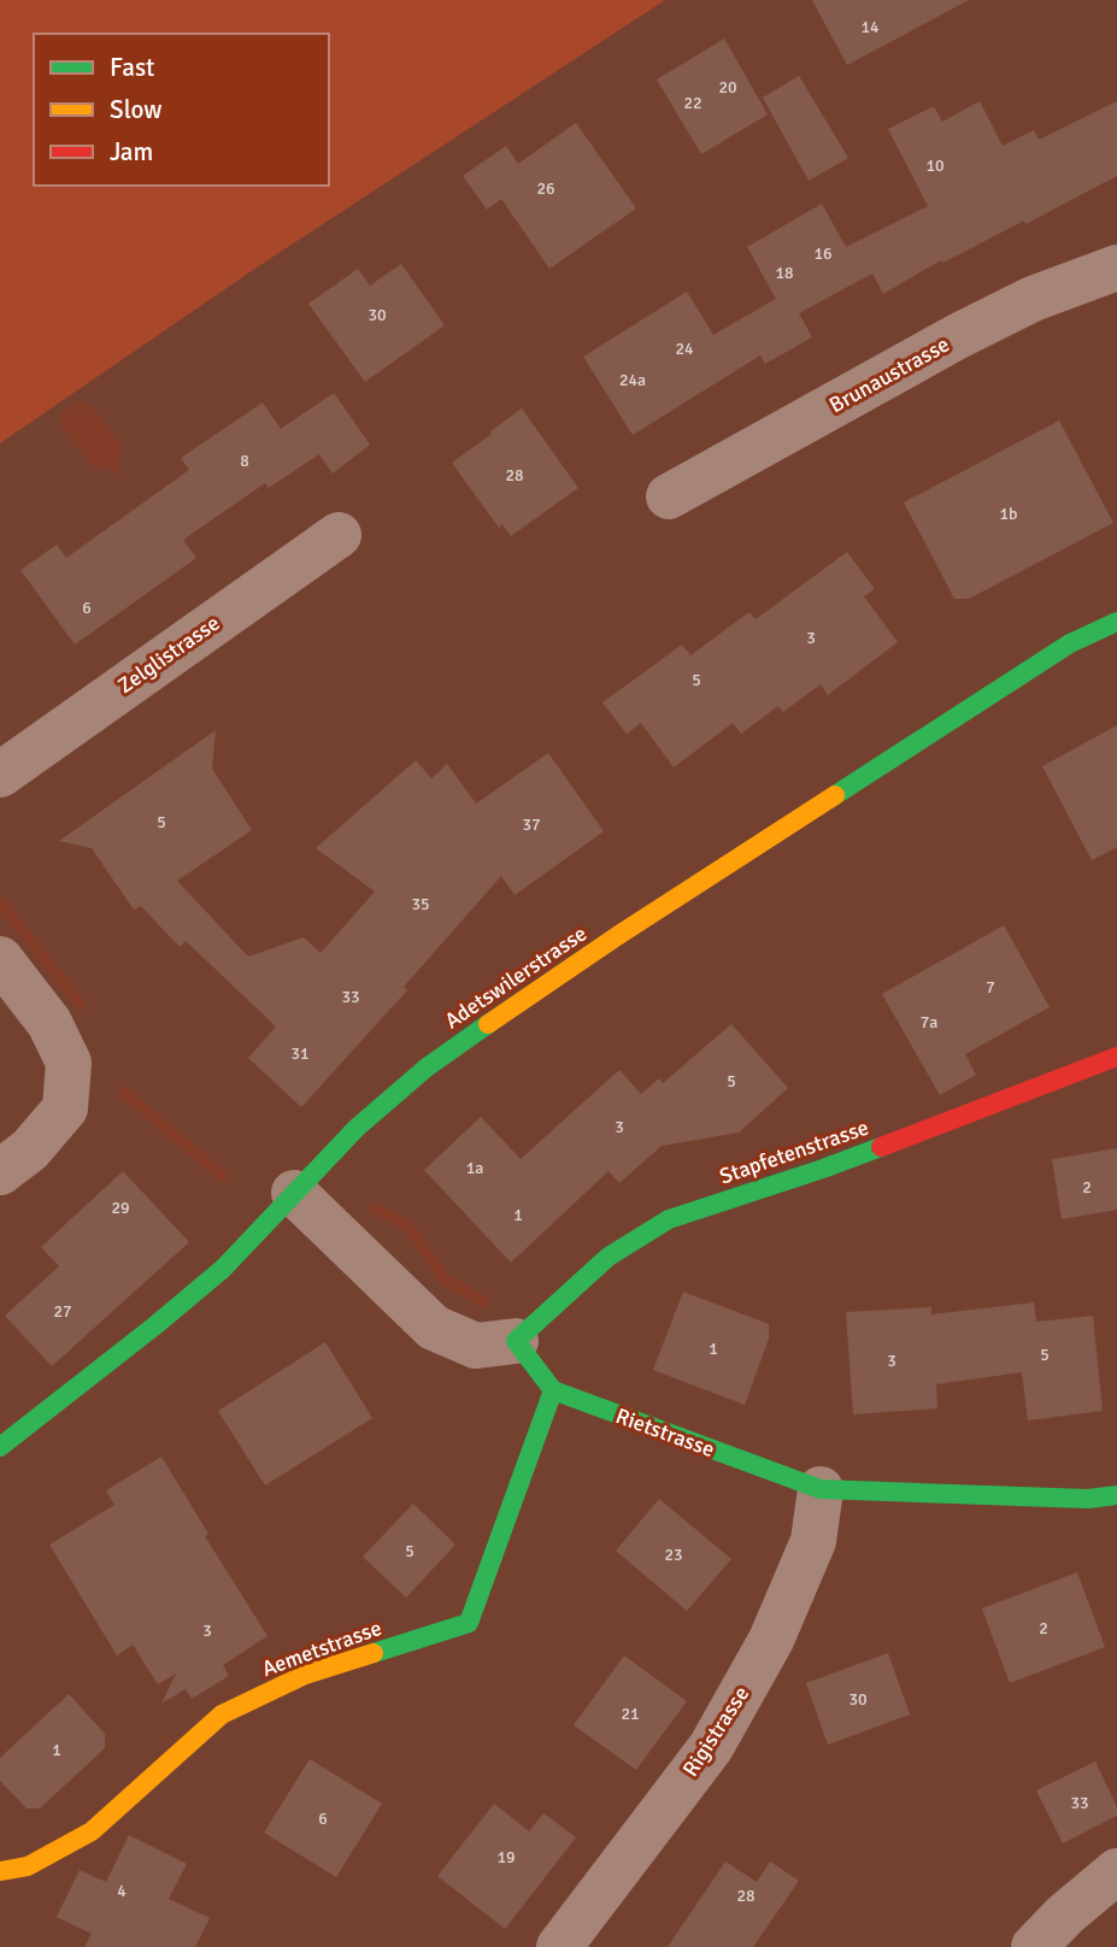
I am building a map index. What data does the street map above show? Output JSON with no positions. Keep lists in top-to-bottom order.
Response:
{
  "streets": {
    "street": [
      "Brunaustrasse",
      "Zelglistrasse",
      "Adetswilerstrasse",
      "Stapfetenstrasse",
      "Rietstrasse",
      "Aemetstrasse",
      "Rigistrasse"
    ]
  },
  "crossings": [
    ["Rietstrasse", "Aemetstrasse"],
    ["Rietstrasse", "Rigistrasse"]
  ],
  "house_numbers": [
    "14",
    "20",
    "22",
    "10",
    "26",
    "16",
    "18",
    "30",
    "24",
    "24a",
    "8",
    "28",
    "1b",
    "6",
    "3",
    "5",
    "5",
    "37",
    "35",
    "7",
    "33",
    "7a",
    "31",
    "5",
    "3",
    "1a",
    "2",
    "29",
    "1",
    "27",
    "1",
    "5",
    "3",
    "5",
    "23",
    "2",
    "3",
    "30",
    "21",
    "1",
    "33",
    "6",
    "19",
    "4",
    "28"
  ],
  "legend": ["Fast", "Slow", "Jam"]
}
